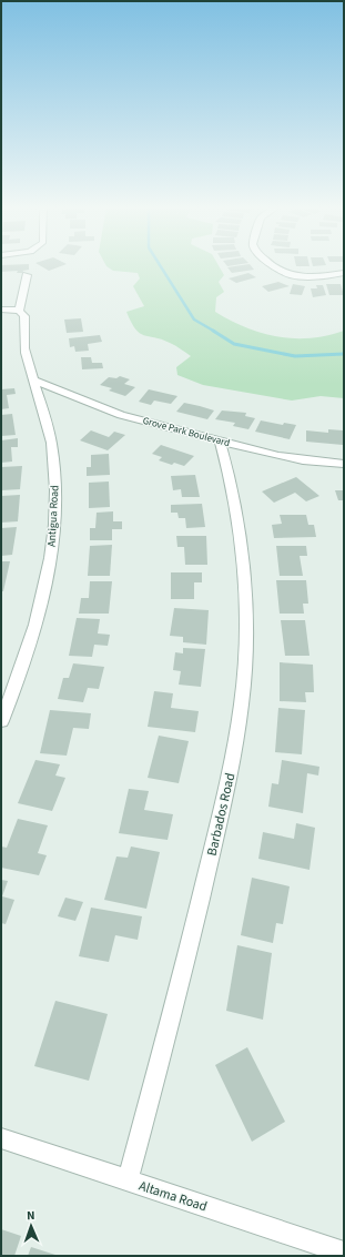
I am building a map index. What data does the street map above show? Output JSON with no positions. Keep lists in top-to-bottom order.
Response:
{
  "streets": {
    "street": [
      "Grove Park Boulevard",
      "Antigua Road",
      "Barbados Road",
      "Altama Road"
    ]
  },
  "crossings": [
    ["Grove Park Boulevard", "Antigua Road"],
    ["Grove Park Boulevard", "Barbados Road"],
    ["Barbados Road", "Altama Road"]
  ],
  "north": "top"
}
